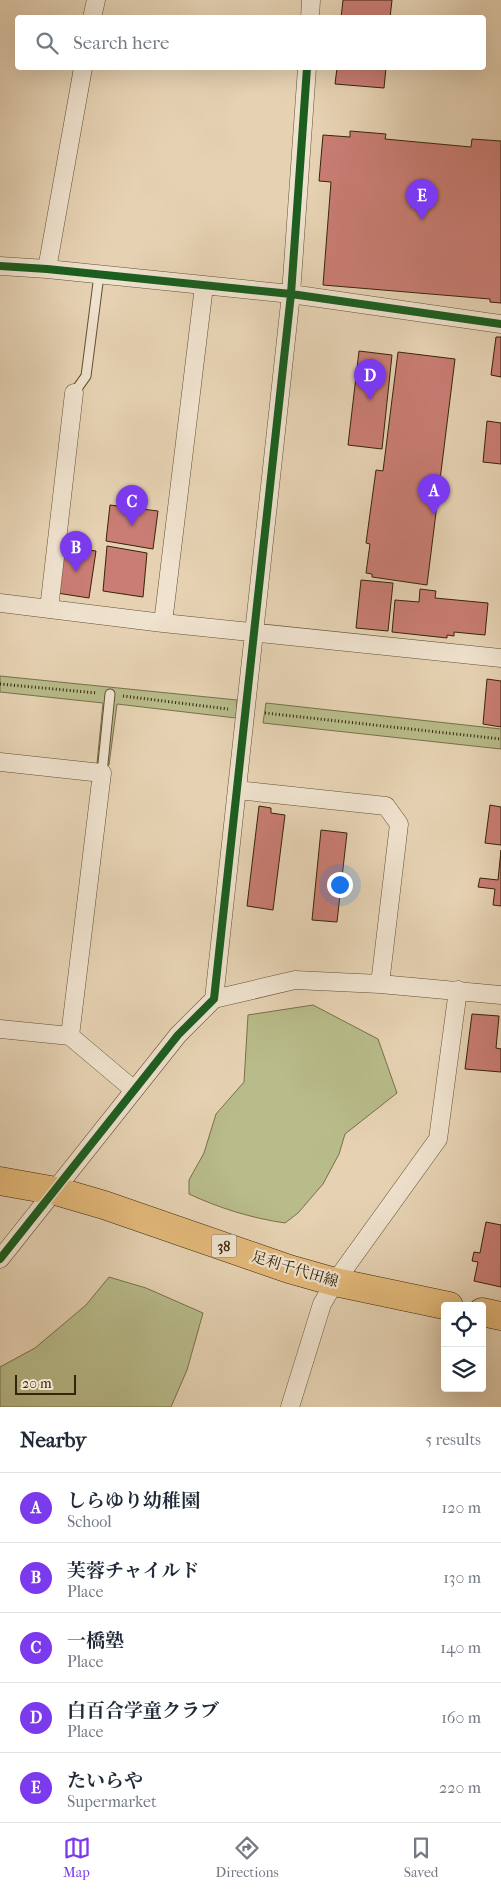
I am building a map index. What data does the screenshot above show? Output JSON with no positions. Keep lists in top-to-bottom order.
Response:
{
  "streets": {
    "main road": ["38", "足利千代田線"]
  },
  "scale_bar": "20 m",
  "page": {
    "search": "Search here",
    "pins": [
      "E",
      "D",
      "A",
      "C",
      "B"
    ],
    "scale": "20 m",
    "heading": ["Nearby", "5 results"],
    "list": [
      {
        "mark": "A",
        "name": "しらゆり幼稚園",
        "note": "School",
        "value": "120 m"
      },
      {
        "mark": "B",
        "name": "芙蓉チャイルド",
        "note": "Place",
        "value": "130 m"
      },
      {
        "mark": "C",
        "name": "一橋塾",
        "note": "Place",
        "value": "140 m"
      },
      {
        "mark": "D",
        "name": "白百合学童クラブ",
        "note": "Place",
        "value": "160 m"
      },
      {
        "mark": "E",
        "name": "たいらや",
        "note": "Supermarket",
        "value": "220 m"
      }
    ],
    "nav": ["Map", "Directions", "Saved"]
  }
}
